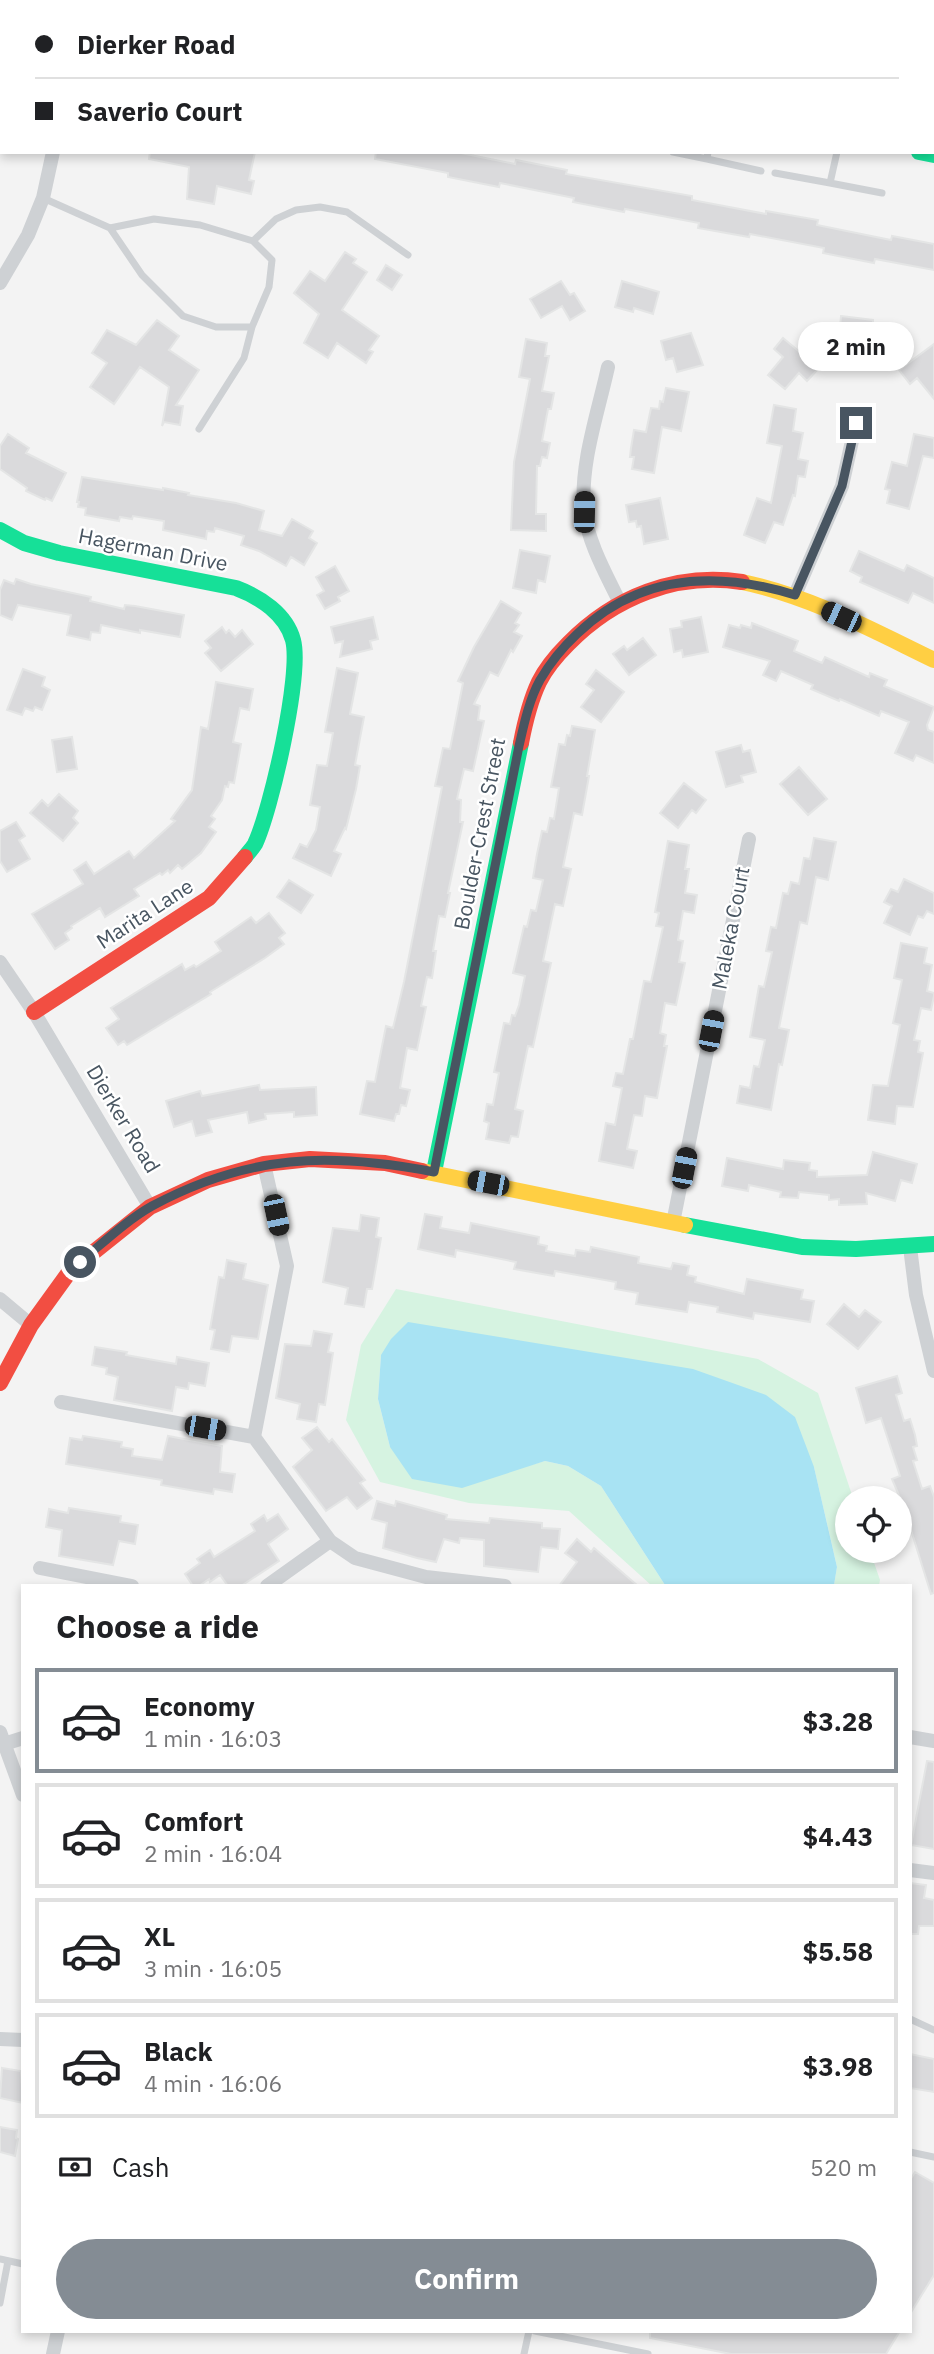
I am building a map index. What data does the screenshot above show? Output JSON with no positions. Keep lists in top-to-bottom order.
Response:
{
  "streets": {
    "street": [
      "Hagerman Drive",
      "Boulder-Crest Street",
      "Marita Lane",
      "Maleka Court",
      "Dierker Road"
    ]
  },
  "crossings": [
    ["Hagerman Drive", "Marita Lane"],
    ["Marita Lane", "Dierker Road"]
  ],
  "page": {
    "banner": ["Dierker Road", "Saverio Court"],
    "bubble": "2 min",
    "heading": "Choose a ride",
    "list": [
      {
        "name": "Economy",
        "note": "1 min · 16:03",
        "value": "$3.28"
      },
      {
        "name": "Comfort",
        "note": "2 min · 16:04",
        "value": "$4.43"
      },
      {
        "name": "XL",
        "note": "3 min · 16:05",
        "value": "$5.58"
      },
      {
        "name": "Black",
        "note": "4 min · 16:06",
        "value": "$3.98"
      }
    ],
    "pay": ["Cash", "520 m"],
    "buttons": "Confirm"
  }
}
